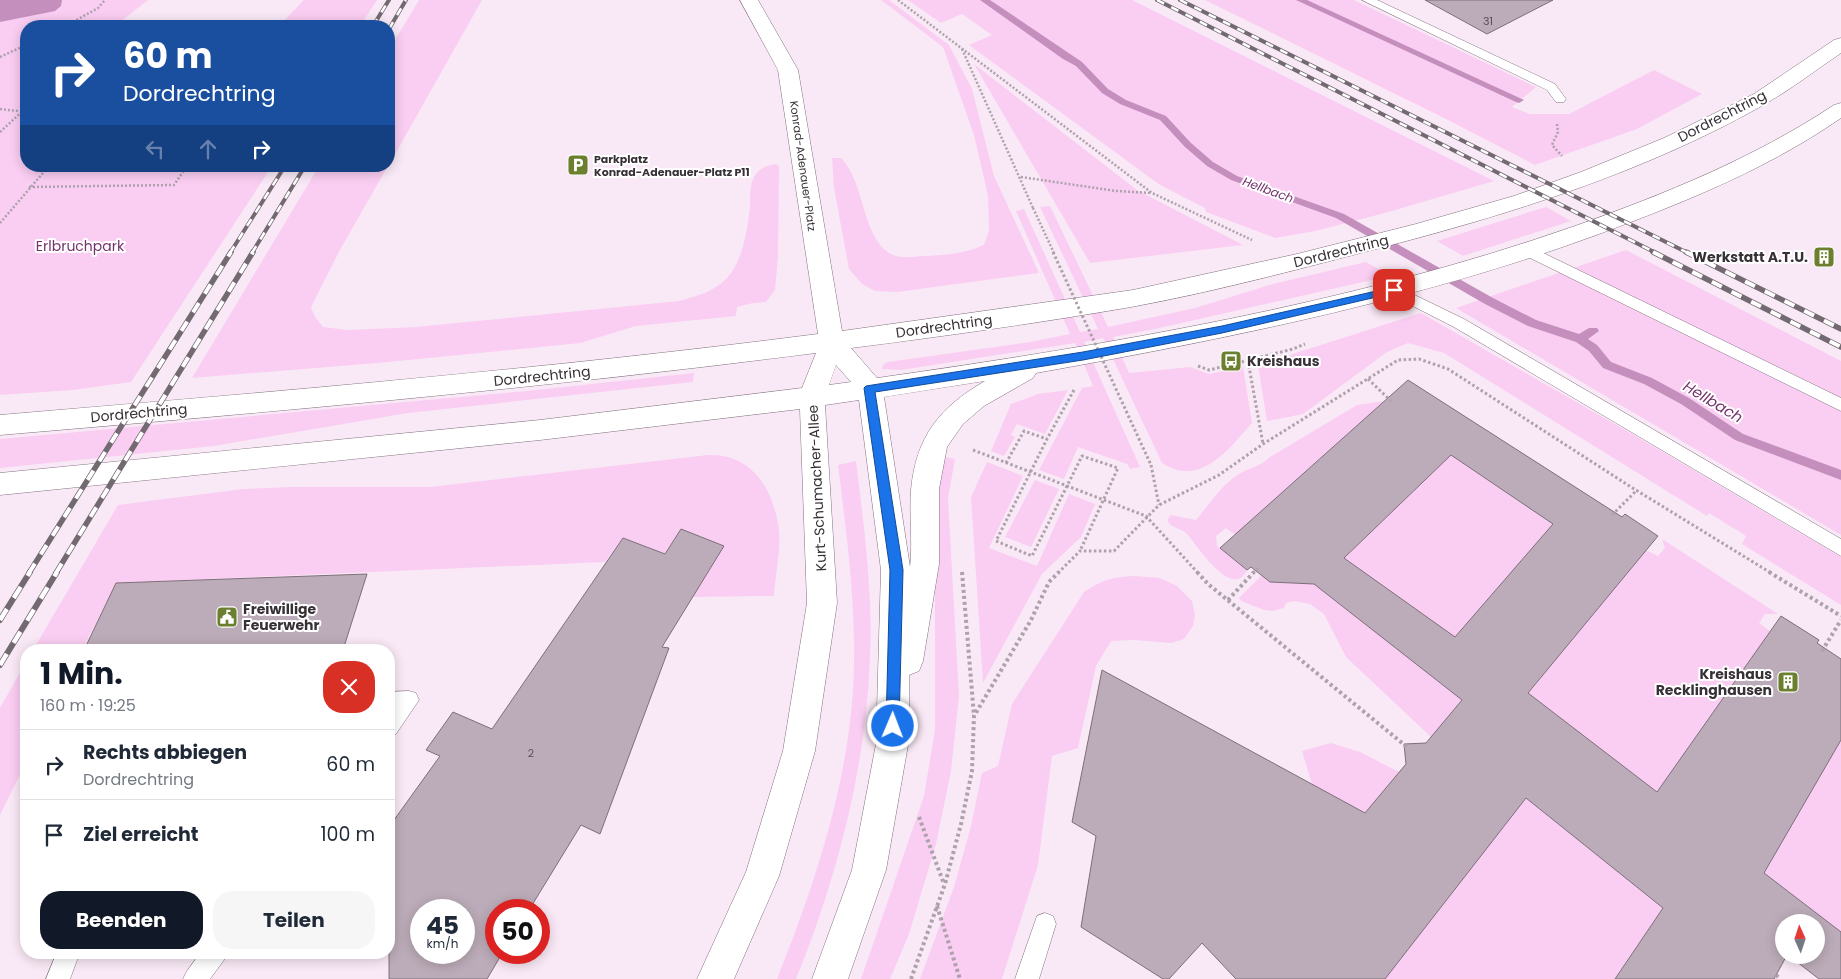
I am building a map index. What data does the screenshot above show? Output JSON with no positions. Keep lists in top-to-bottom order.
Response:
{
  "streets": {
    "main road": ["Dordrechtring", "Konrad-Adenauer-Platz", "Kurt-Schumacher-Allee"]
  },
  "crossings": [
    ["Dordrechtring", "Konrad-Adenauer-Platz"],
    ["Dordrechtring", "Kurt-Schumacher-Allee"],
    ["Konrad-Adenauer-Platz", "Kurt-Schumacher-Allee"]
  ],
  "water": ["Hellbach"],
  "parks": ["Erlbruchpark"],
  "places": {
    "parking": ["Parkplatz Konrad-Adenauer-Platz P11"],
    "building": ["Werkstatt A.T.U.", "Kreishaus Recklinghausen"],
    "bus stop": ["Kreishaus"],
    "public building": ["Freiwillige Feuerwehr"]
  },
  "house_numbers": ["31", "2"],
  "north": "top",
  "page": {
    "turn": ["60 m", "Dordrechtring"],
    "heading": ["1 Min.", "160 m · 19:25"],
    "list": [
      {
        "name": "Rechts abbiegen",
        "note": "Dordrechtring",
        "value": "60 m"
      },
      {
        "name": "Ziel erreicht",
        "value": "100 m"
      }
    ],
    "buttons": ["Beenden", "Teilen"],
    "speed": "45 km/h",
    "limit": "50"
  }
}
